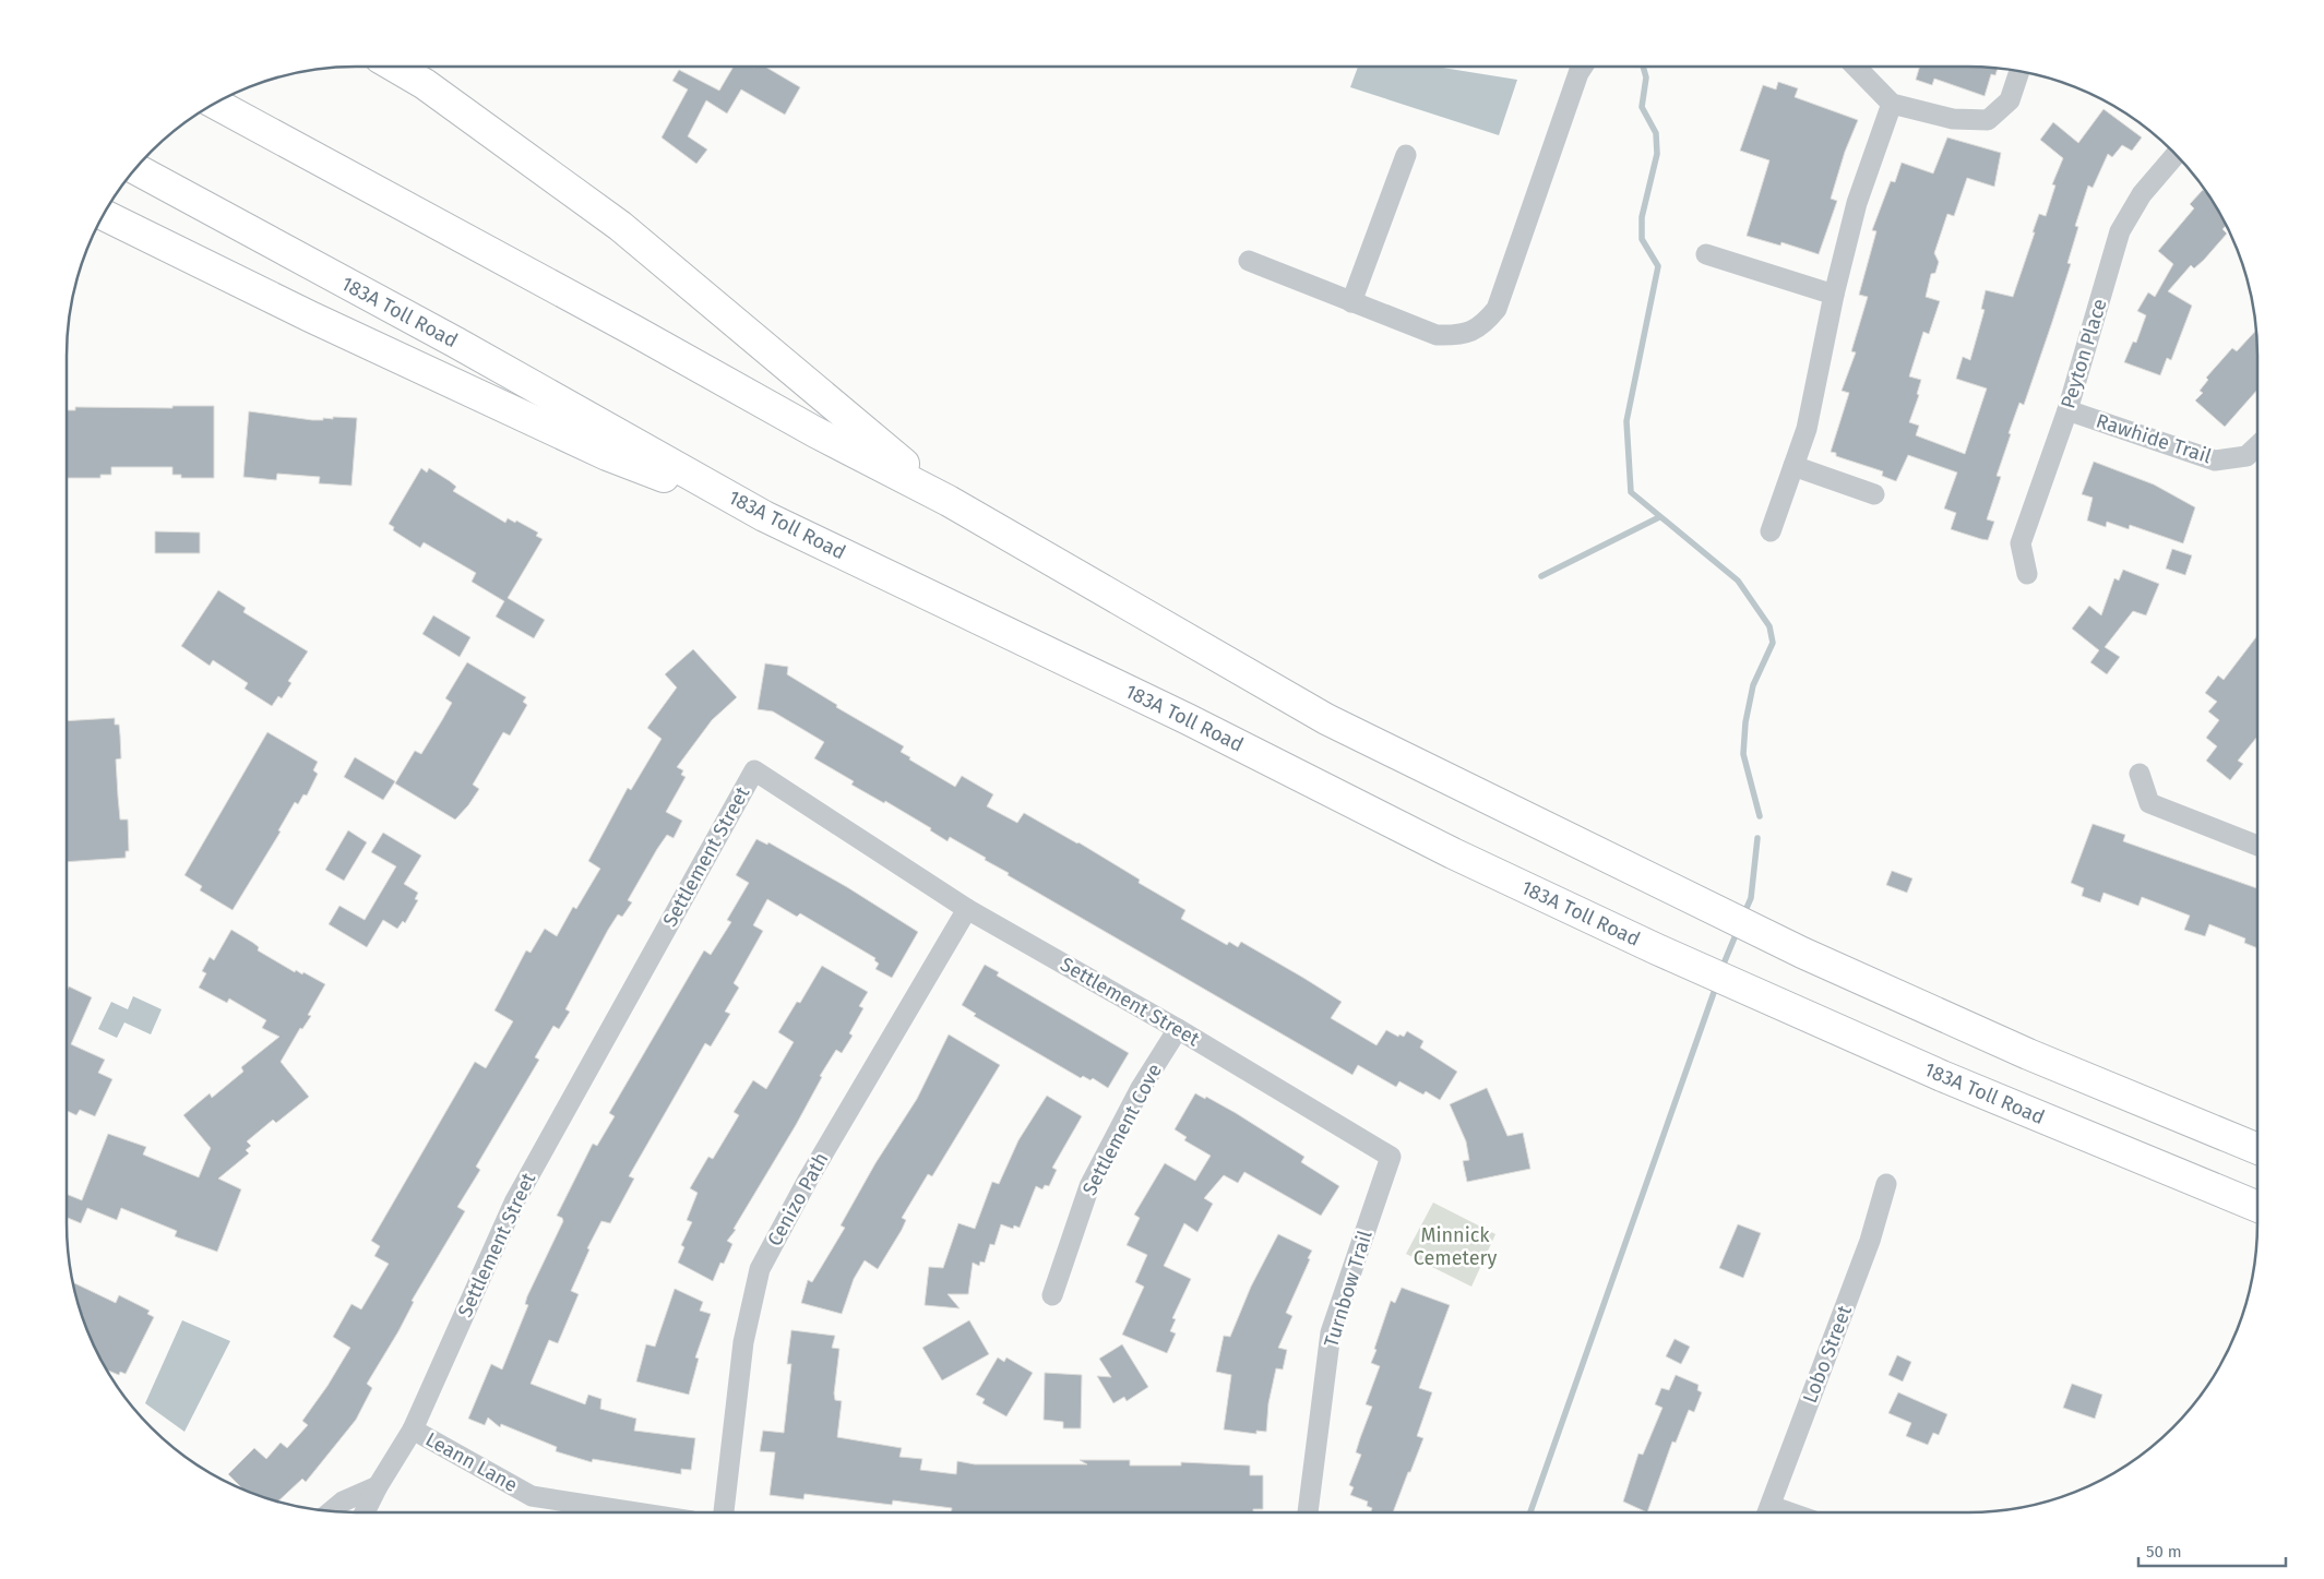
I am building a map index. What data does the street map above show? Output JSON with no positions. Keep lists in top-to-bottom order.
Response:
{
  "streets": {
    "highway": ["183A Toll Road"],
    "street": [
      "Peyton Place",
      "Rawhide Trail",
      "Settlement Street",
      "Settlement Cove",
      "Cenizo Path",
      "Turnbow Trail",
      "Lobo Street",
      "Leann Lane"
    ]
  },
  "crossings": [
    ["Peyton Place", "Rawhide Trail"],
    ["Settlement Street", "Settlement Cove"],
    ["Settlement Street", "Cenizo Path"],
    ["Settlement Street", "Turnbow Trail"],
    ["Settlement Street", "Leann Lane"]
  ],
  "parks": ["Minnick Cemetery"],
  "scale_bar": "50 m"
}
